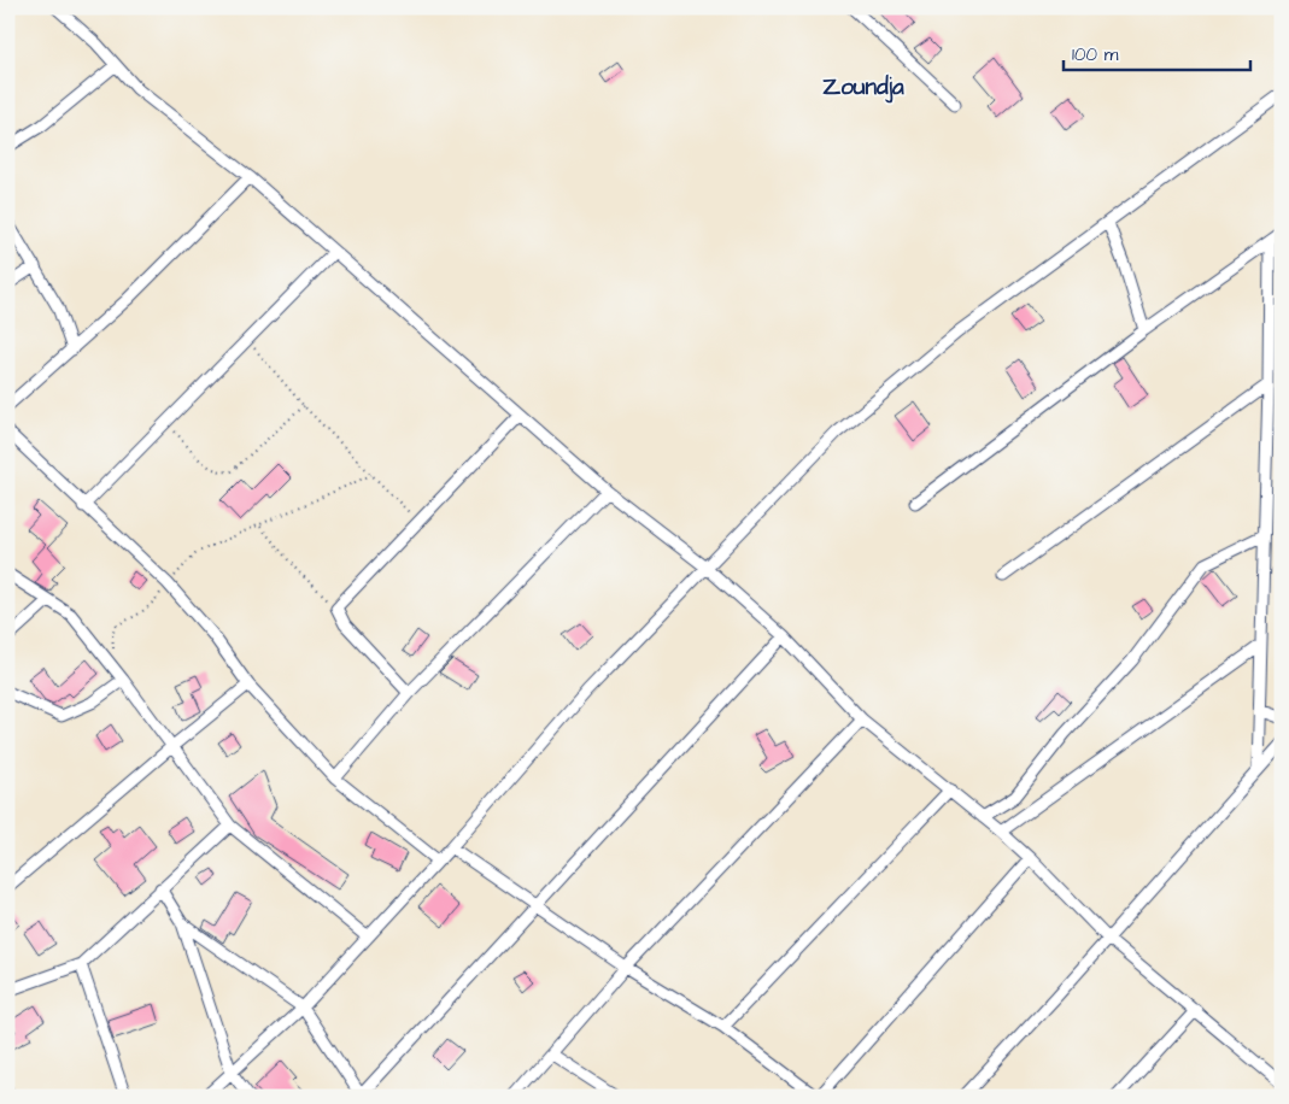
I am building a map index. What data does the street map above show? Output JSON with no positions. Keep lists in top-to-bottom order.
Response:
{
  "districts": ["Zoundja"],
  "scale_bar": "100 m"
}
